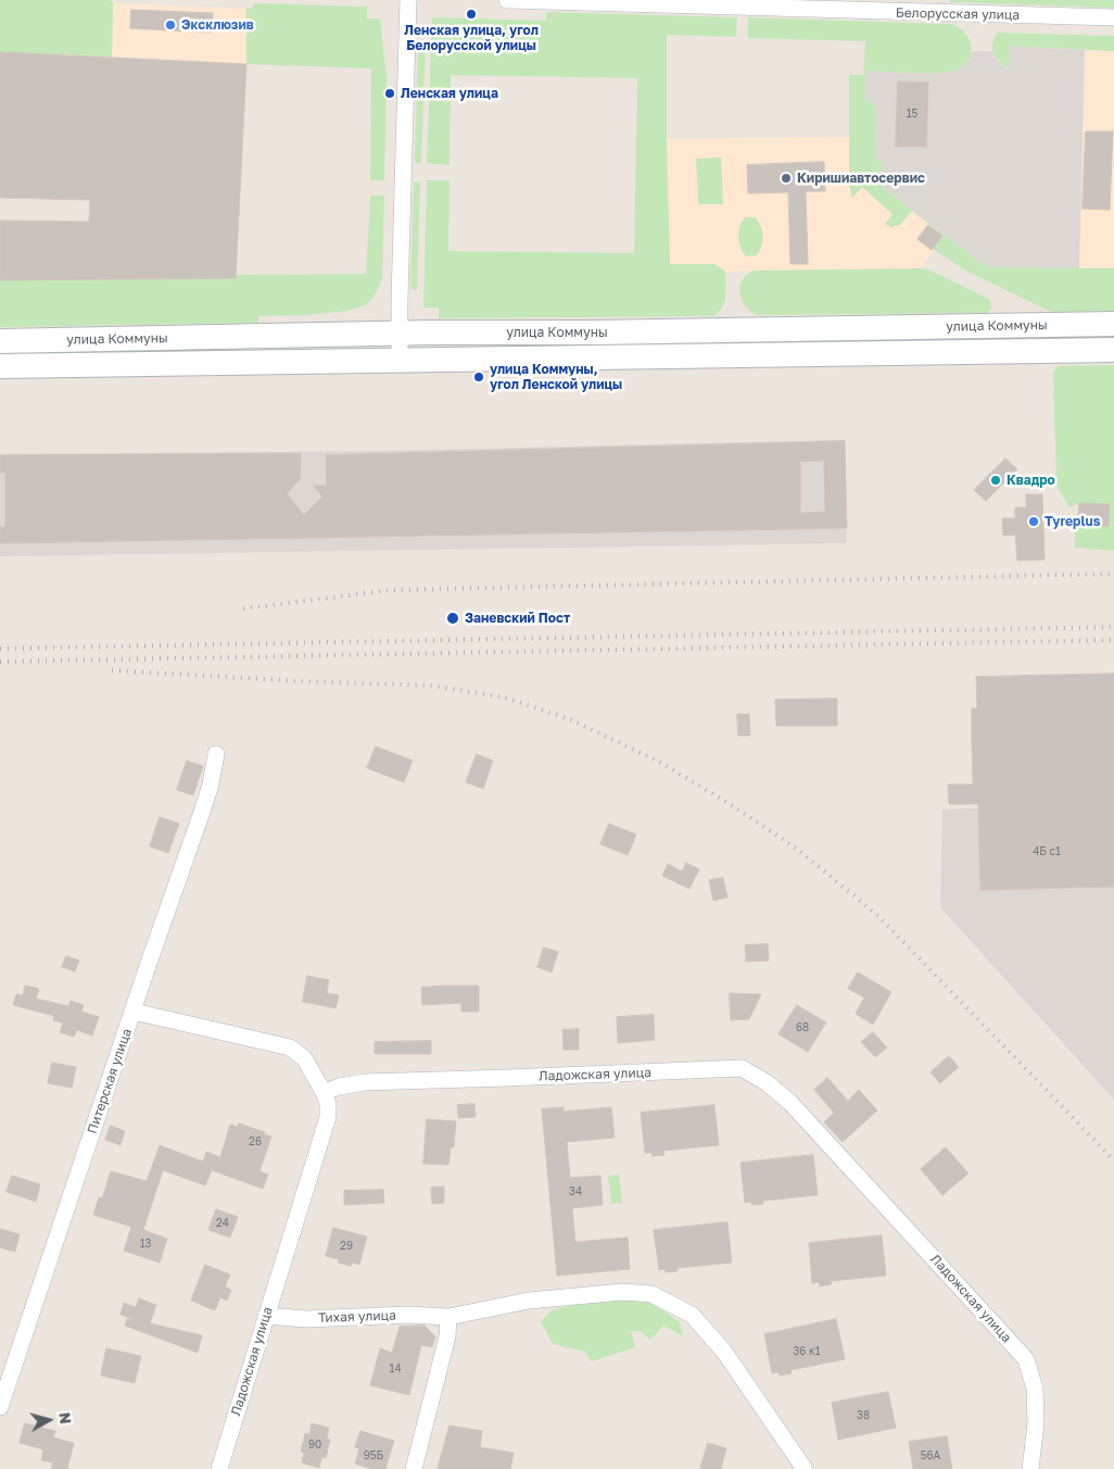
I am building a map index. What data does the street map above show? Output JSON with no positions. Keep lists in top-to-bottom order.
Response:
{
  "streets": {
    "street": [
      "Белорусская улица",
      "улица Коммуны",
      "Ладожская улица",
      "Питерская улица",
      "Тихая улица"
    ]
  },
  "crossings": [
    ["Ладожская улица", "Тихая улица"]
  ],
  "places": [
    "Ленская улица, угол Белорусской улицы",
    "Эксклюзив",
    "Ленская улица",
    "Киришиавтосервис",
    "улица Коммуны, угол Ленской улицы",
    "Квадро",
    "Tyreplus",
    "Заневский Пост"
  ],
  "house_numbers": [
    "15",
    "4Б с1",
    "68",
    "26",
    "34",
    "24",
    "13",
    "29",
    "36 к1",
    "14",
    "38",
    "90",
    "95Б",
    "56А"
  ],
  "north": "right"
}
